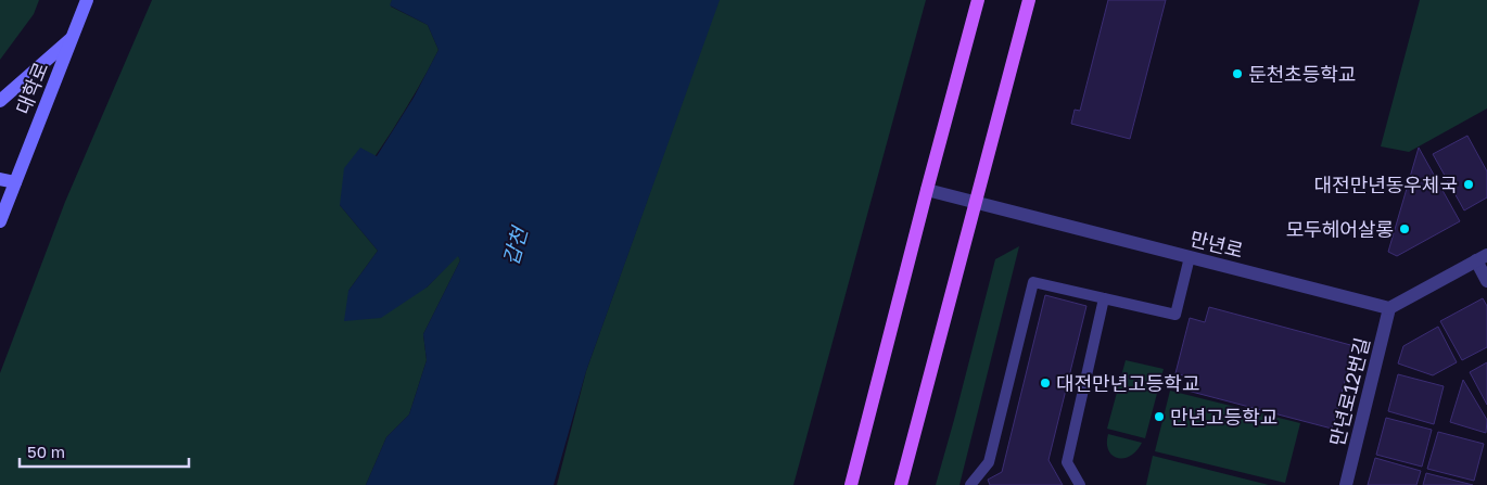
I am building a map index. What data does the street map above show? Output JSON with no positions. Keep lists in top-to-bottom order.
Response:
{
  "streets": {
    "main road": ["대학로"],
    "street": ["만년로", "만년로12번길"]
  },
  "crossings": [
    ["만년로", "만년로12번길"]
  ],
  "water": ["갑천"],
  "places": [
    "둔천초등학교",
    "대전만년동우체국",
    "모두헤어살롱",
    "대전만년고등학교",
    "만년고등학교"
  ],
  "scale_bar": "50 m"
}
